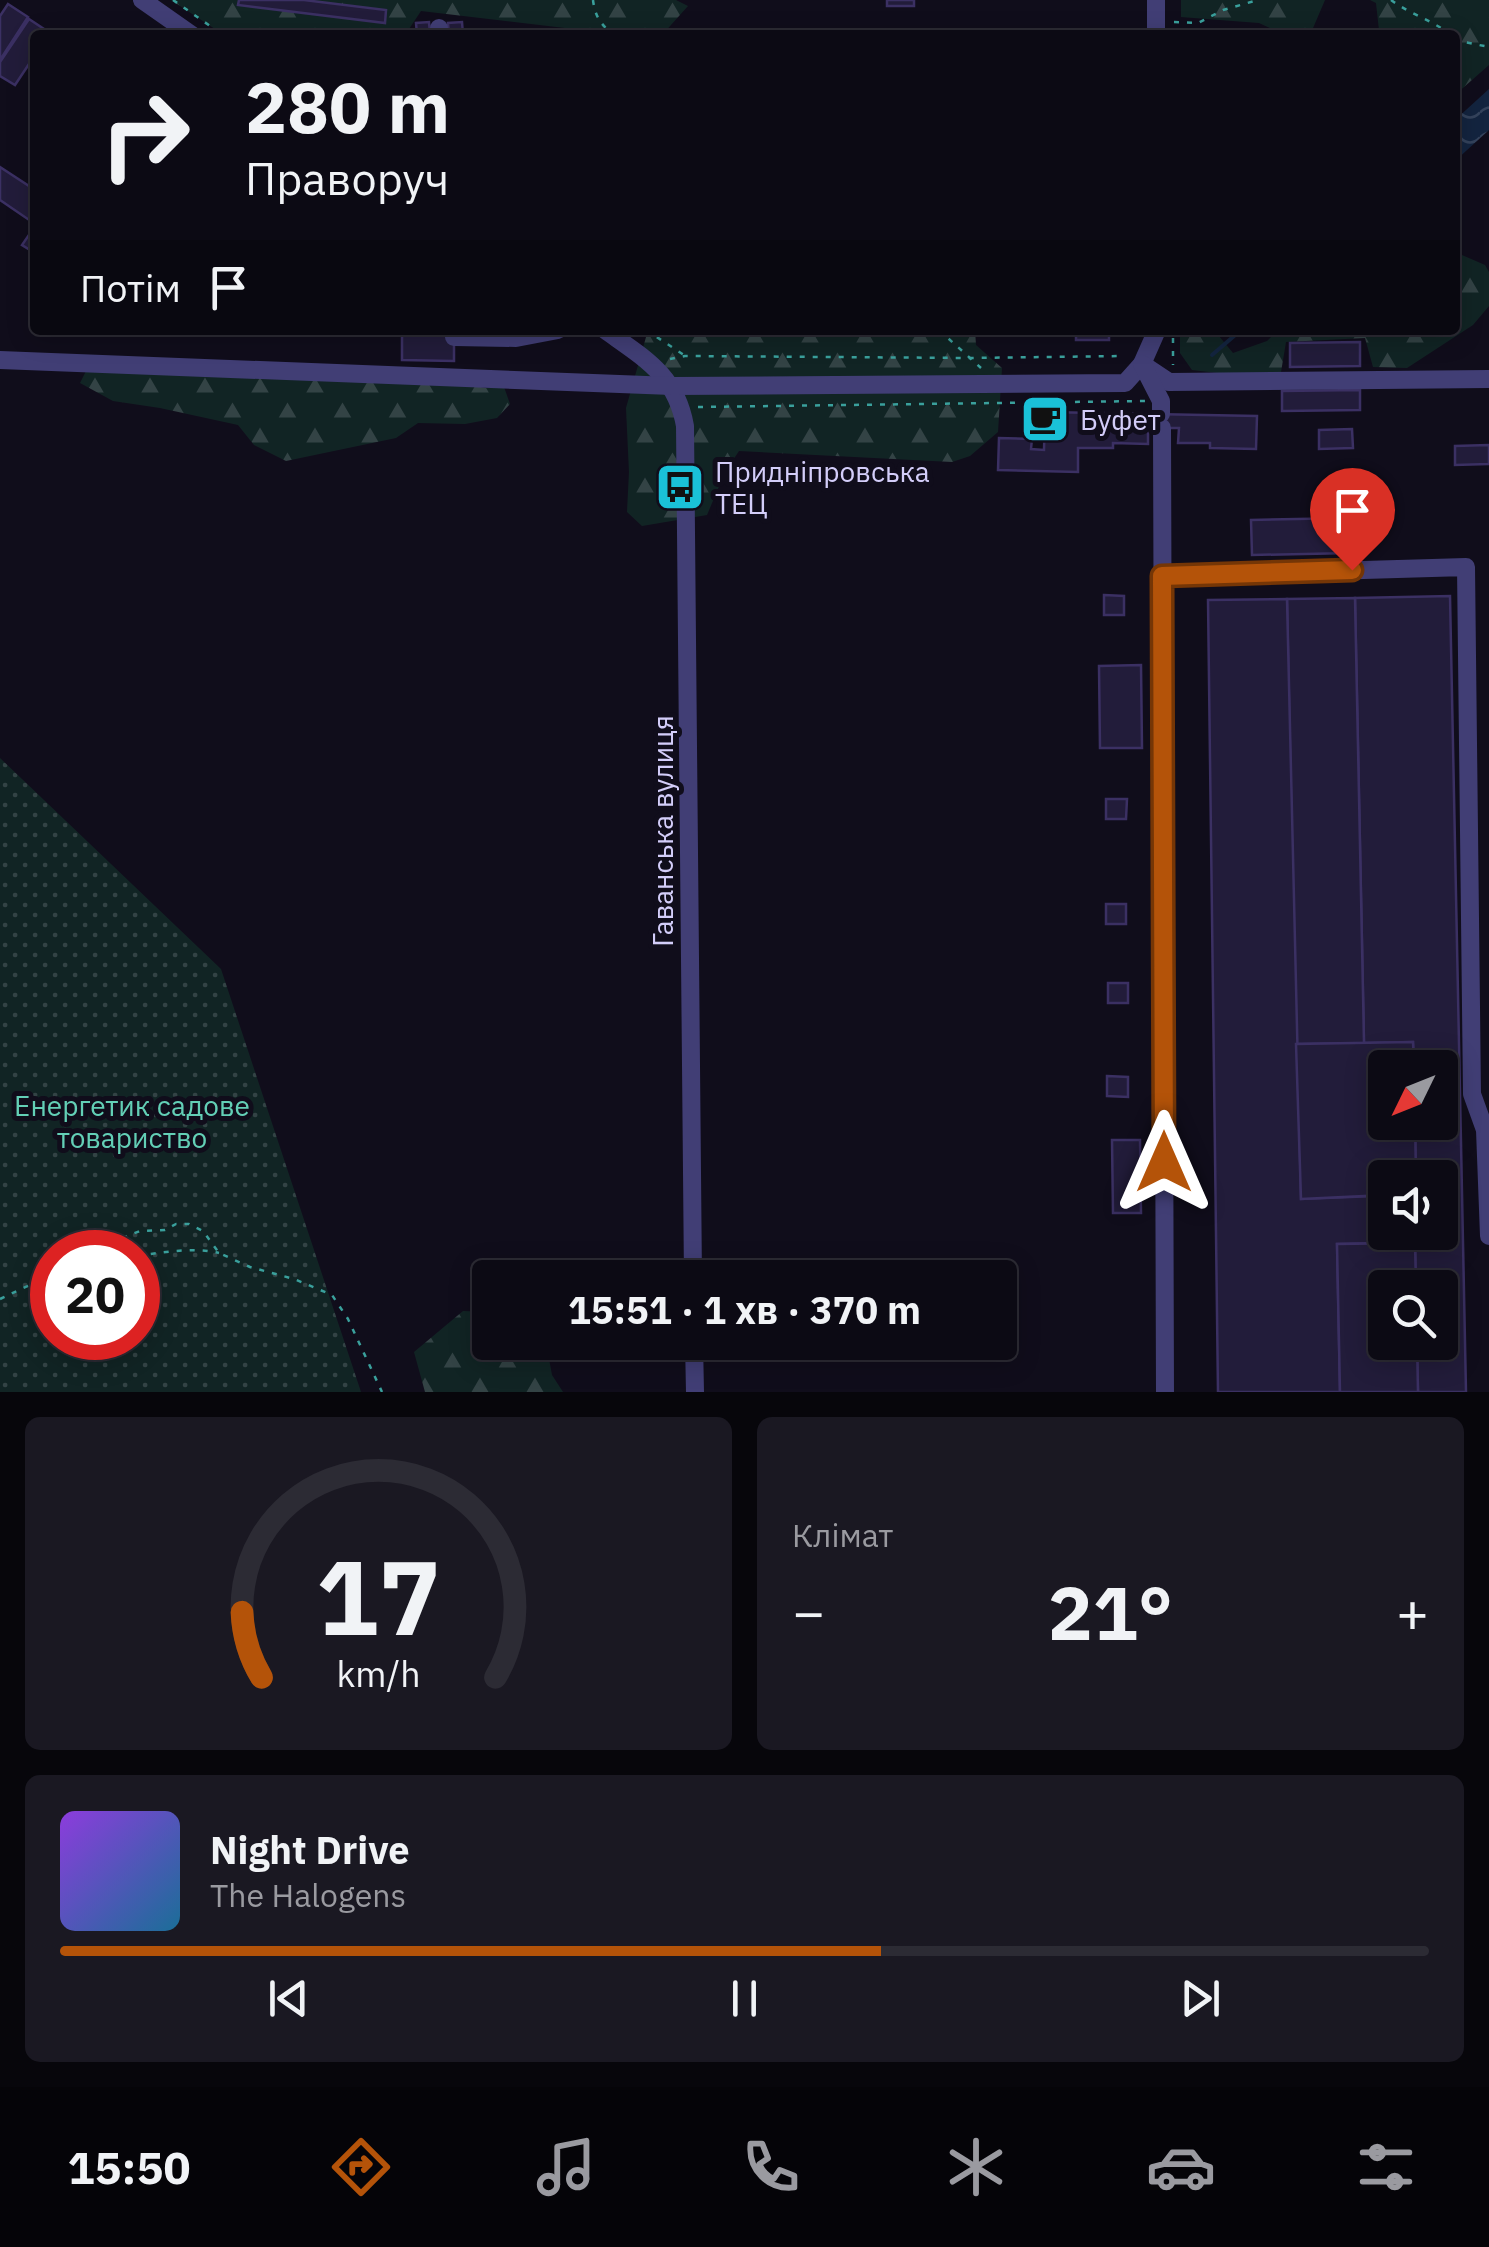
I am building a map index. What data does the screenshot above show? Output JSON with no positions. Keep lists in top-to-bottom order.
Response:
{
  "streets": {
    "street": ["Гаванська вулиця"]
  },
  "parks": ["Енергетик садове товариство"],
  "places": {
    "cafe": ["Буфет"],
    "bus stop": ["Придніпровська ТЕЦ"]
  },
  "north": "bottom left",
  "page": {
    "turn": ["280 m", "Праворуч"],
    "then": "Потім",
    "limit": "20",
    "trip": "15:51 · 1 хв · 370 m",
    "tile": "Клімат",
    "heat": ["−", "21°", "+"],
    "song": ["Night Drive", "The Halogens"],
    "tabs": "15:50",
    "gauge": ["17", "km/h"]
  }
}
